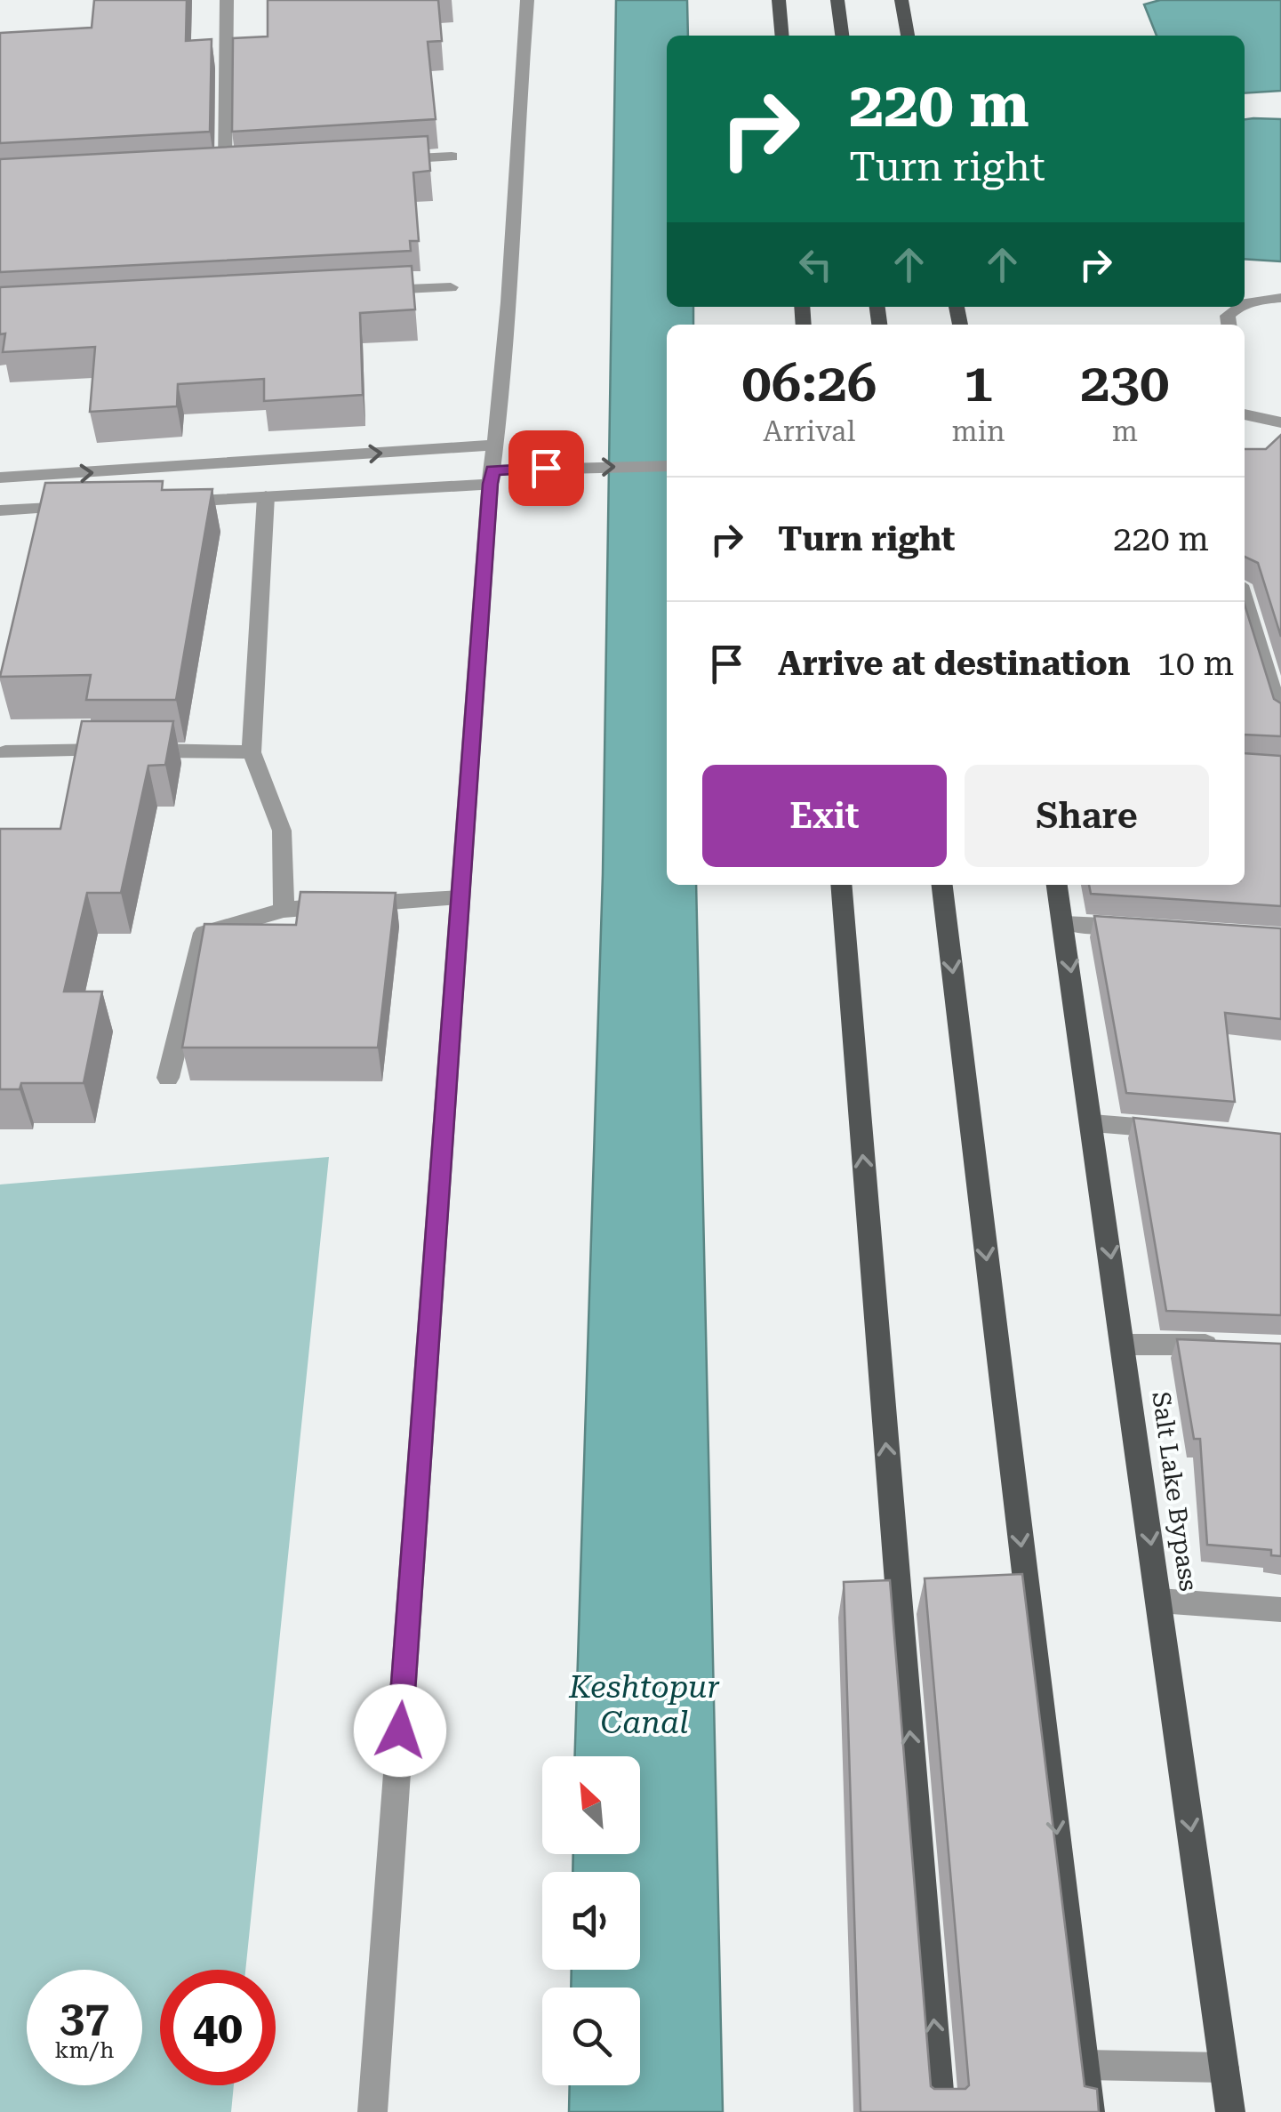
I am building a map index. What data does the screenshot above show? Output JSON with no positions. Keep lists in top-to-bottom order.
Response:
{
  "streets": {
    "main road": ["Salt Lake Bypass"]
  },
  "water": ["Keshtopur Canal"],
  "north": "top left",
  "page": {
    "turn": ["220 m", "Turn right"],
    "eta": [
      "06:26",
      "Arrival",
      "1",
      "min",
      "230",
      "m"
    ],
    "list": [
      {
        "name": "Turn right",
        "value": "220 m"
      },
      {
        "name": "Arrive at destination",
        "value": "10 m"
      }
    ],
    "buttons": ["Exit", "Share"],
    "speed": "37 km/h",
    "limit": "40"
  }
}
